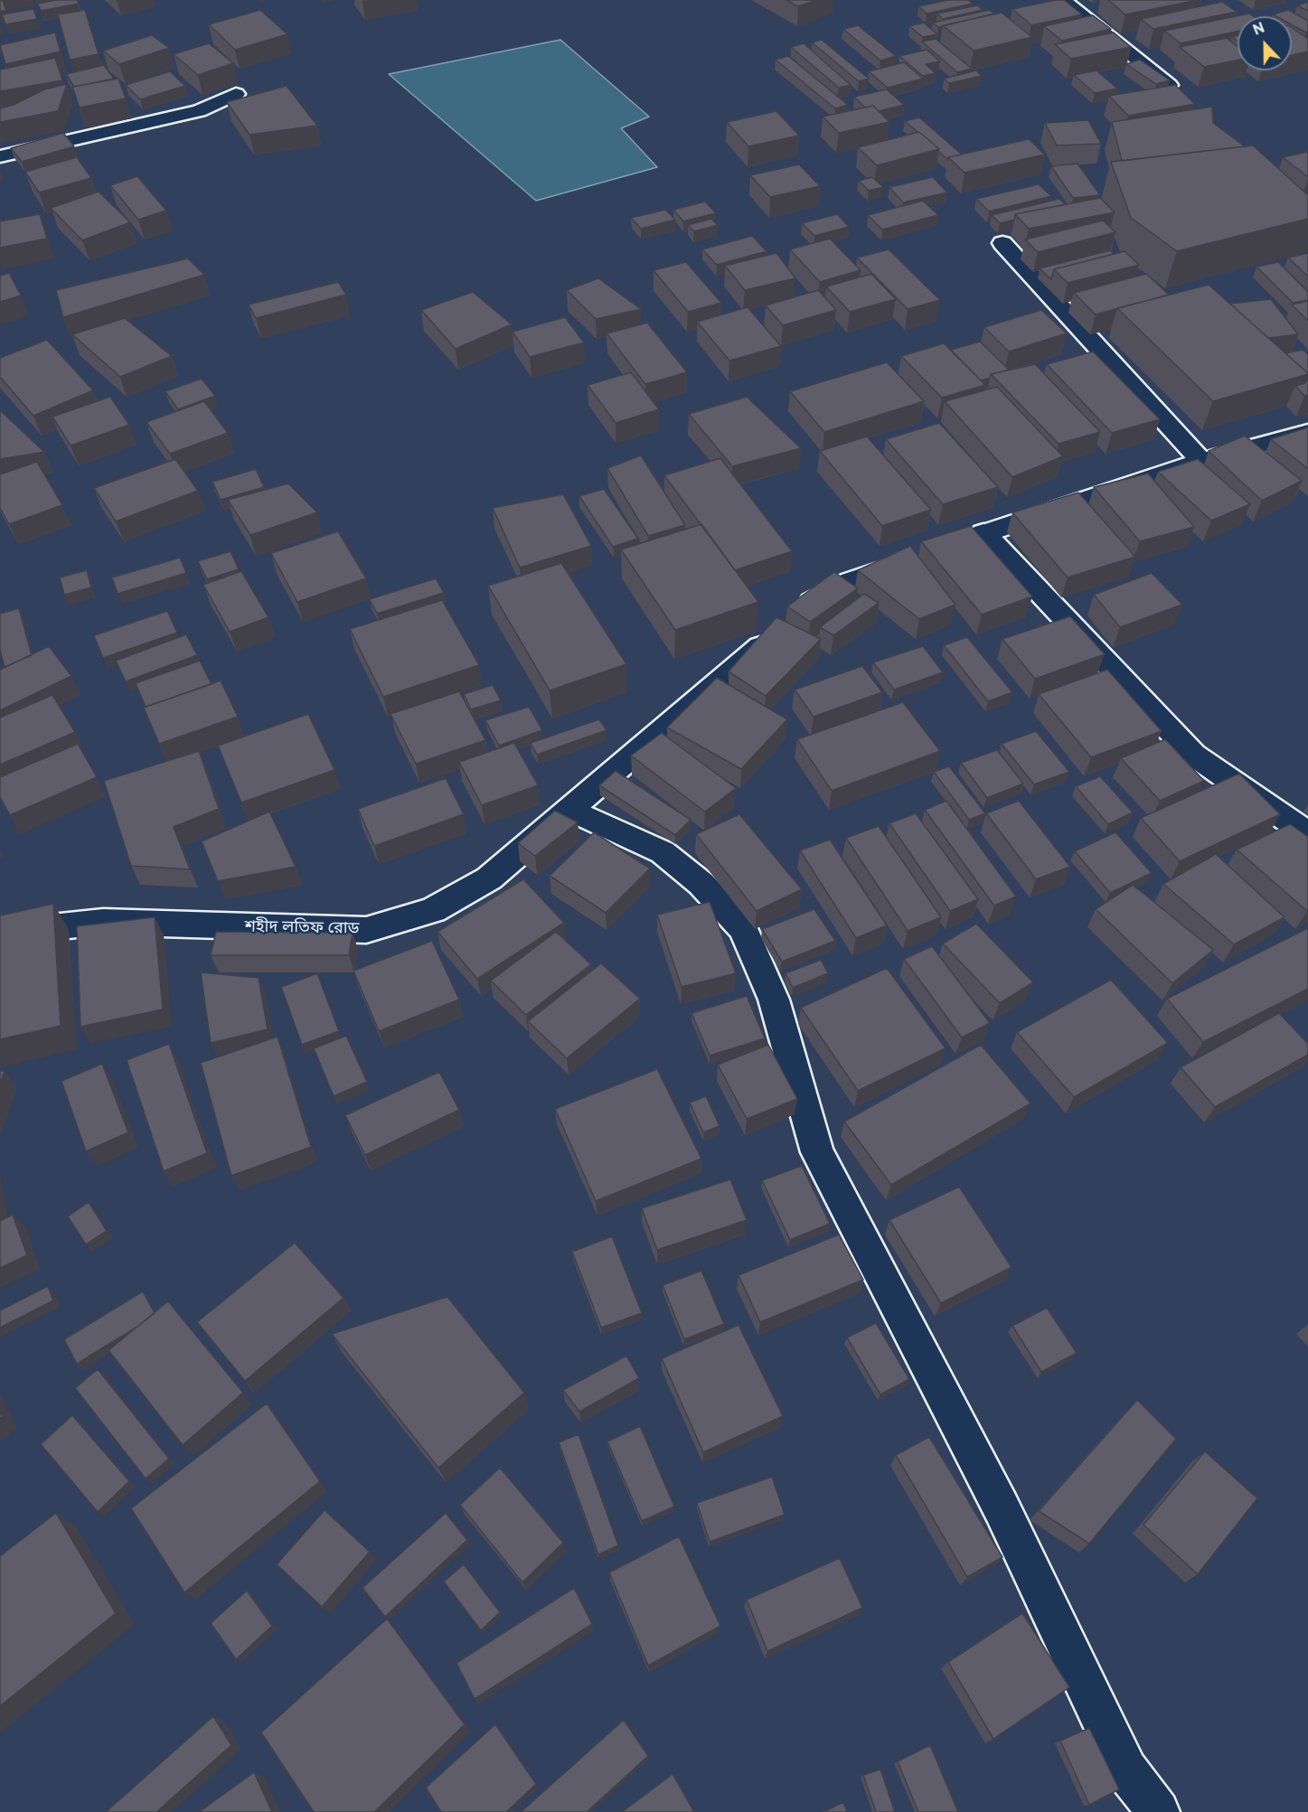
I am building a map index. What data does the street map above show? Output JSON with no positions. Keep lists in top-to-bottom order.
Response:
{
  "streets": {
    "street": ["শহীদ লতিফ রোড"]
  },
  "north": "top"
}
